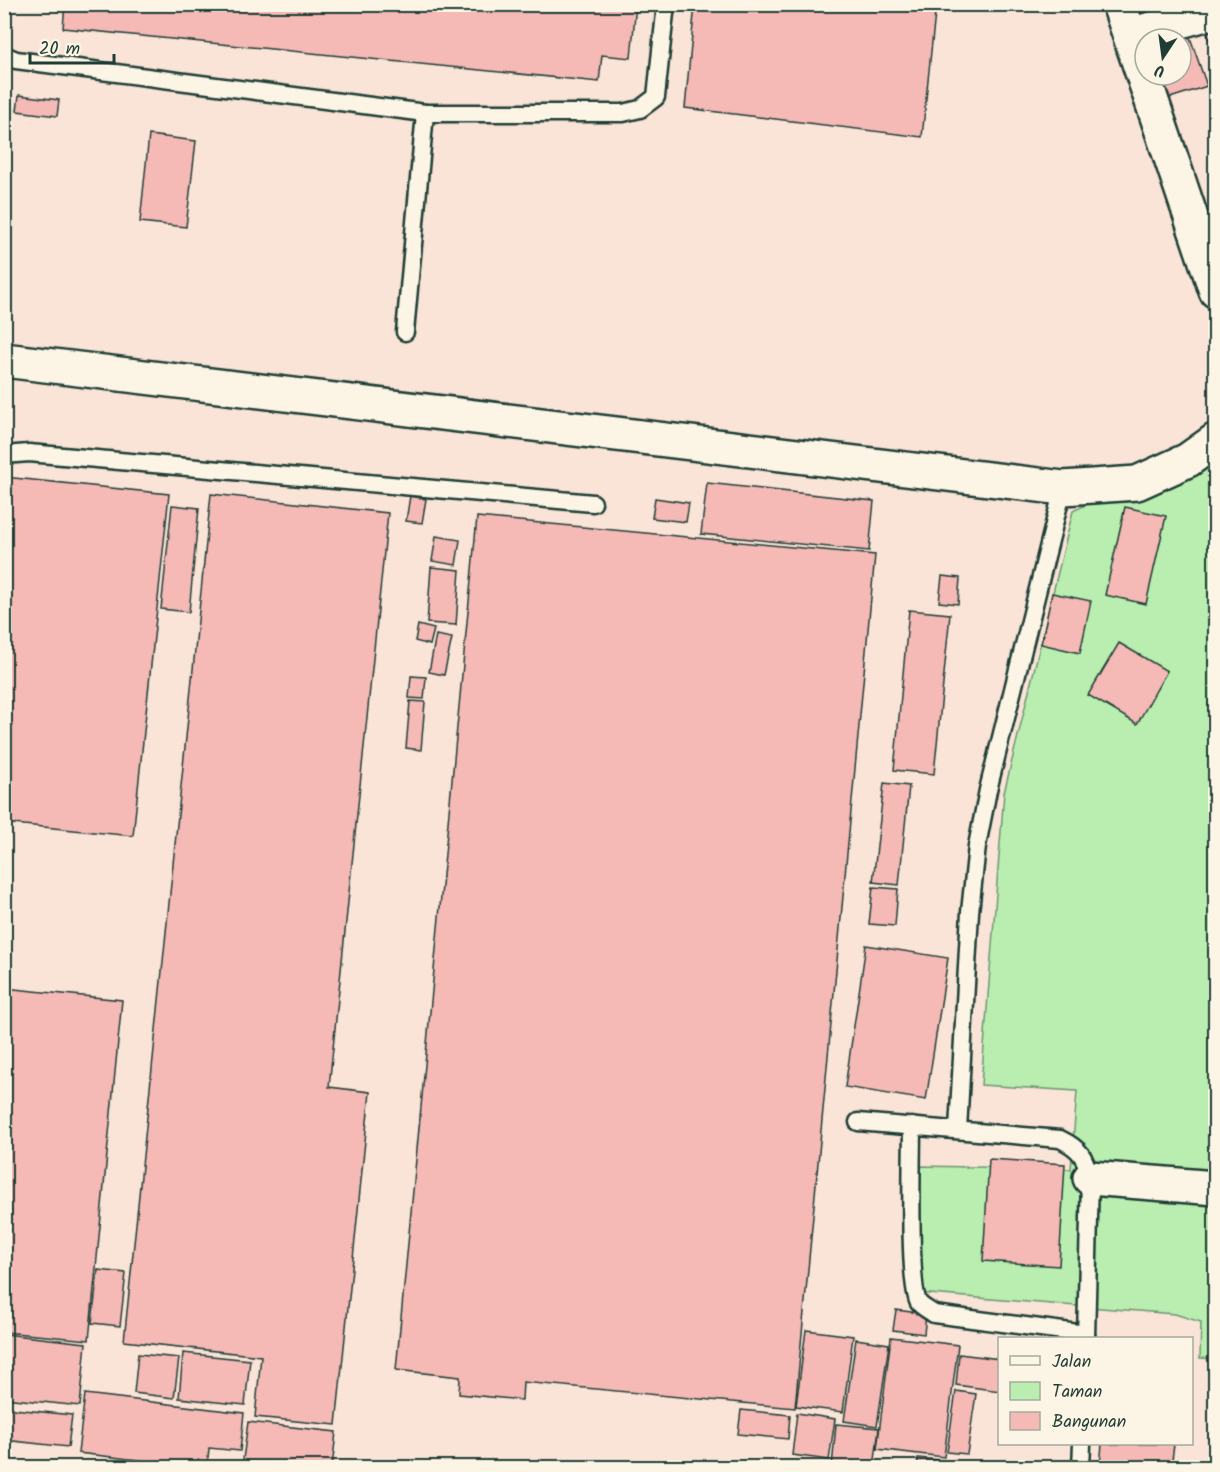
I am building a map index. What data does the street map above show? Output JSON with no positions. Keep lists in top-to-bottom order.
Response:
{
  "legend": ["Jalan", "Taman", "Bangunan"],
  "scale_bar": "20 m",
  "north": "bottom"
}
